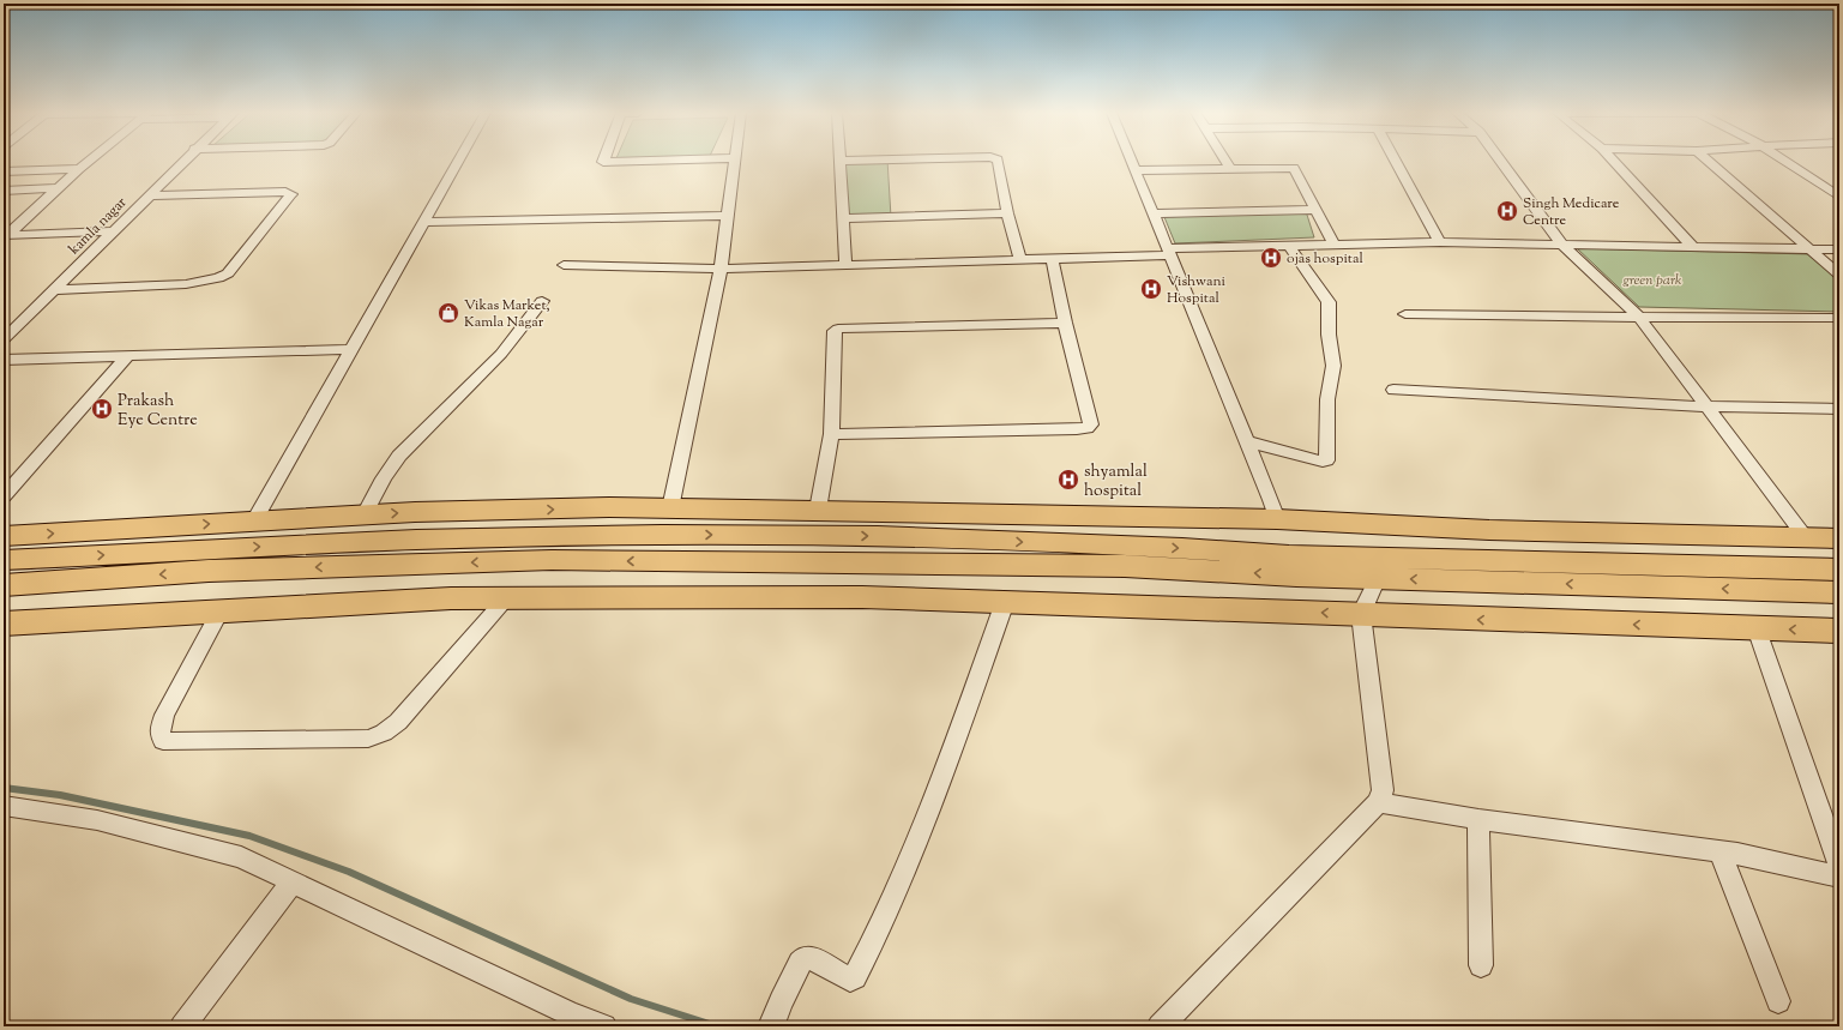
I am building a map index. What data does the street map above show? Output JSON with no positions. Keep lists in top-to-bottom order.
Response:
{
  "streets": {
    "street": ["kamla nagar"]
  },
  "parks": ["green park"],
  "places": {
    "hospital": [
      "Singh Medicare Centre",
      "ojas hospital",
      "Vishwani Hospital",
      "Prakash Eye Centre",
      "shyamlal hospital"
    ],
    "shop": ["Vikas Market, Kamla Nagar"]
  }
}
